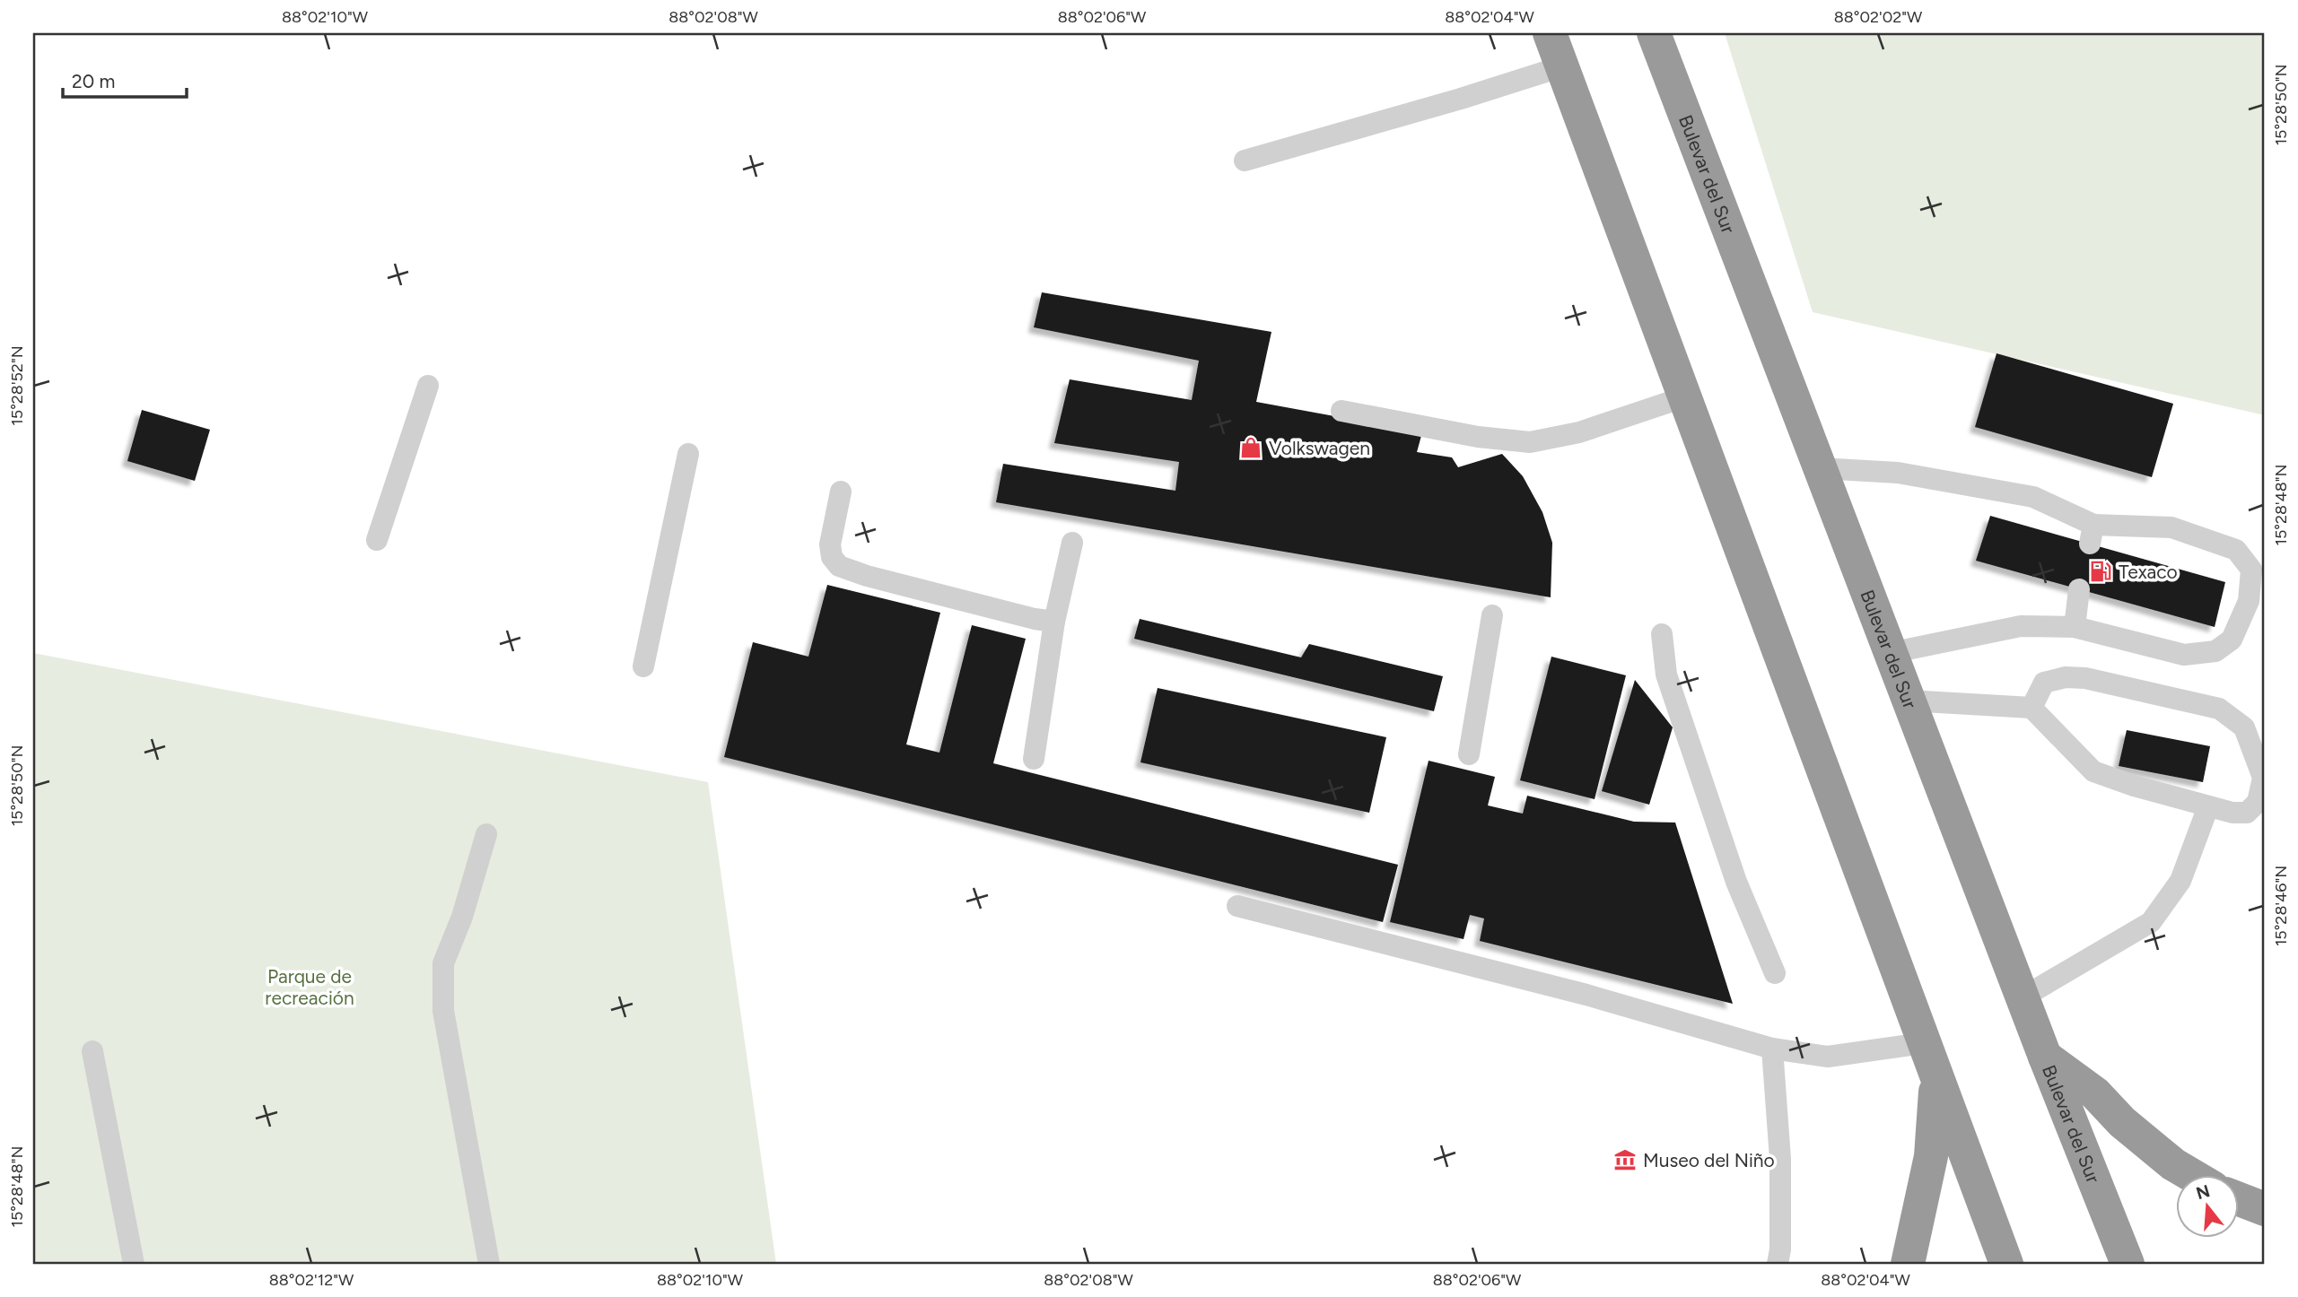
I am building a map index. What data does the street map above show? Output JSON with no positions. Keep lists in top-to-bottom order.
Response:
{
  "streets": {
    "highway": ["Bulevar del Sur"]
  },
  "parks": ["Parque de recreación"],
  "places": {
    "shop": ["Volkswagen"],
    "fuel station": ["Texaco"],
    "museum": ["Museo del Niño"]
  },
  "scale_bar": "20 m",
  "north": "top",
  "coordinates": [
    "88°02'10\"W",
    "88°02'08\"W",
    "88°02'06\"W",
    "88°02'04\"W",
    "88°02'02\"W",
    "15°28'50\"N",
    "15°28'52\"N",
    "15°28'48\"N",
    "15°28'46\"N",
    "88°02'12\"W"
  ]
}
